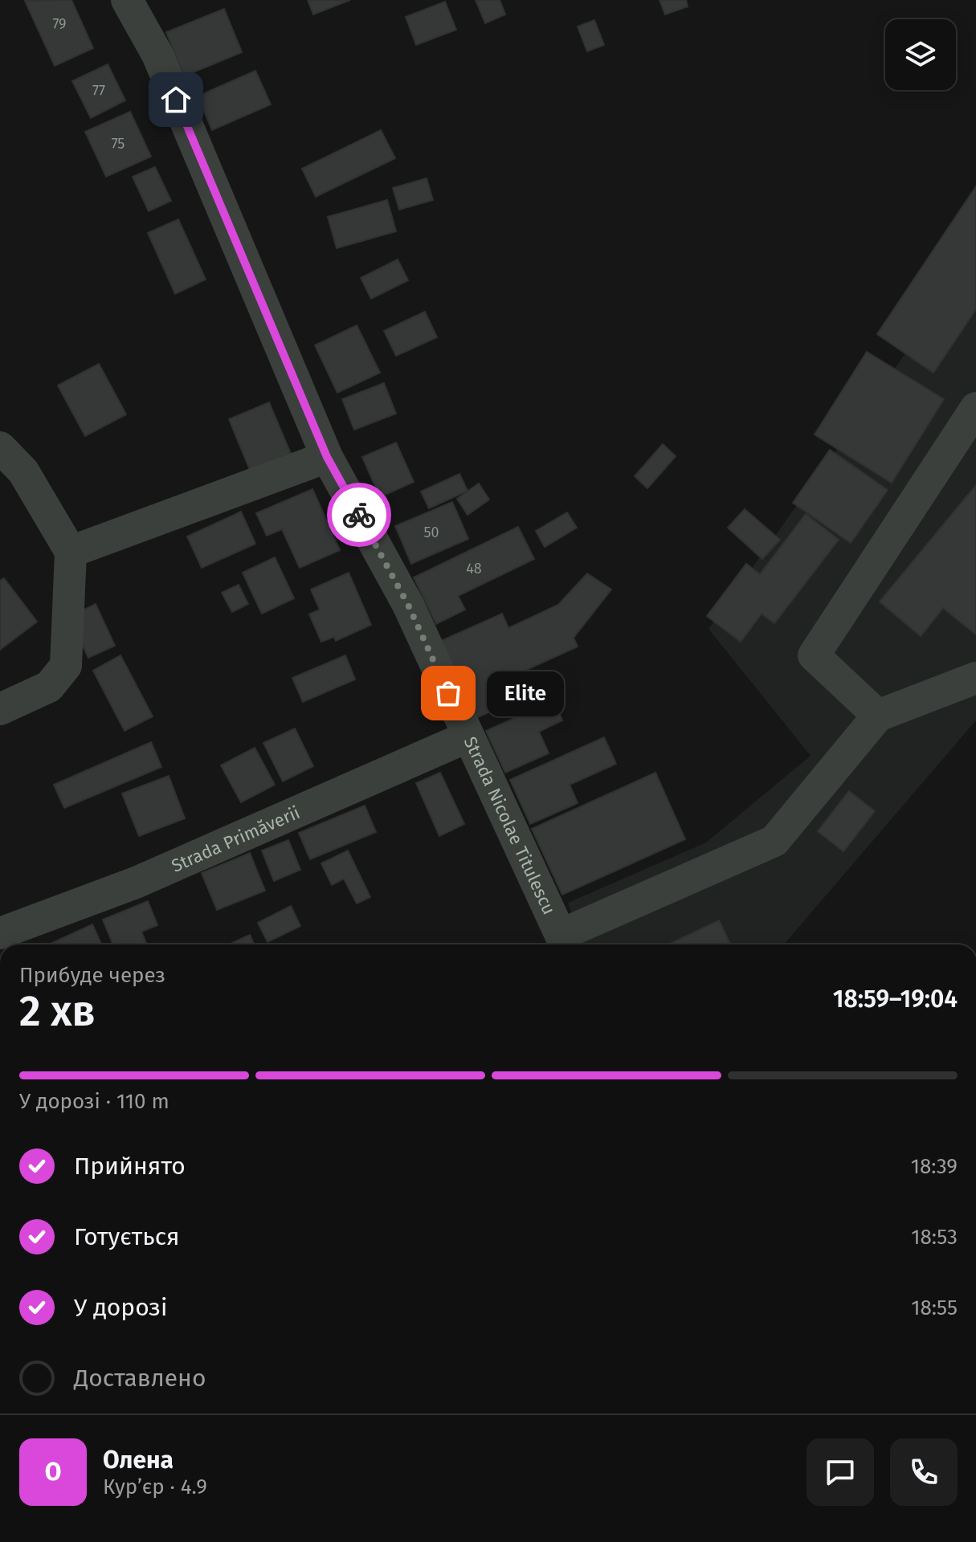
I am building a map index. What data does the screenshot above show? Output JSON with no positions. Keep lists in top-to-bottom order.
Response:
{
  "streets": {
    "street": ["Strada Nicolae Titulescu", "Strada Primăverii"]
  },
  "crossings": [
    ["Strada Nicolae Titulescu", "Strada Primăverii"]
  ],
  "places": ["Elite"],
  "house_numbers": [
    "79",
    "77",
    "75",
    "50",
    "48"
  ],
  "page": {
    "bubble": "Elite",
    "heading": ["2 хв", "Прибуде через", "18:59–19:04"],
    "panel": ["Олена", "Кур’єр · 4.9"],
    "bar": "У дорозі · 110 m",
    "list": [
      ["Прийнято", "18:39"],
      ["Готується", "18:53"],
      ["У дорозі", "18:55"],
      "Доставлено"
    ],
    "round": "О"
  }
}
